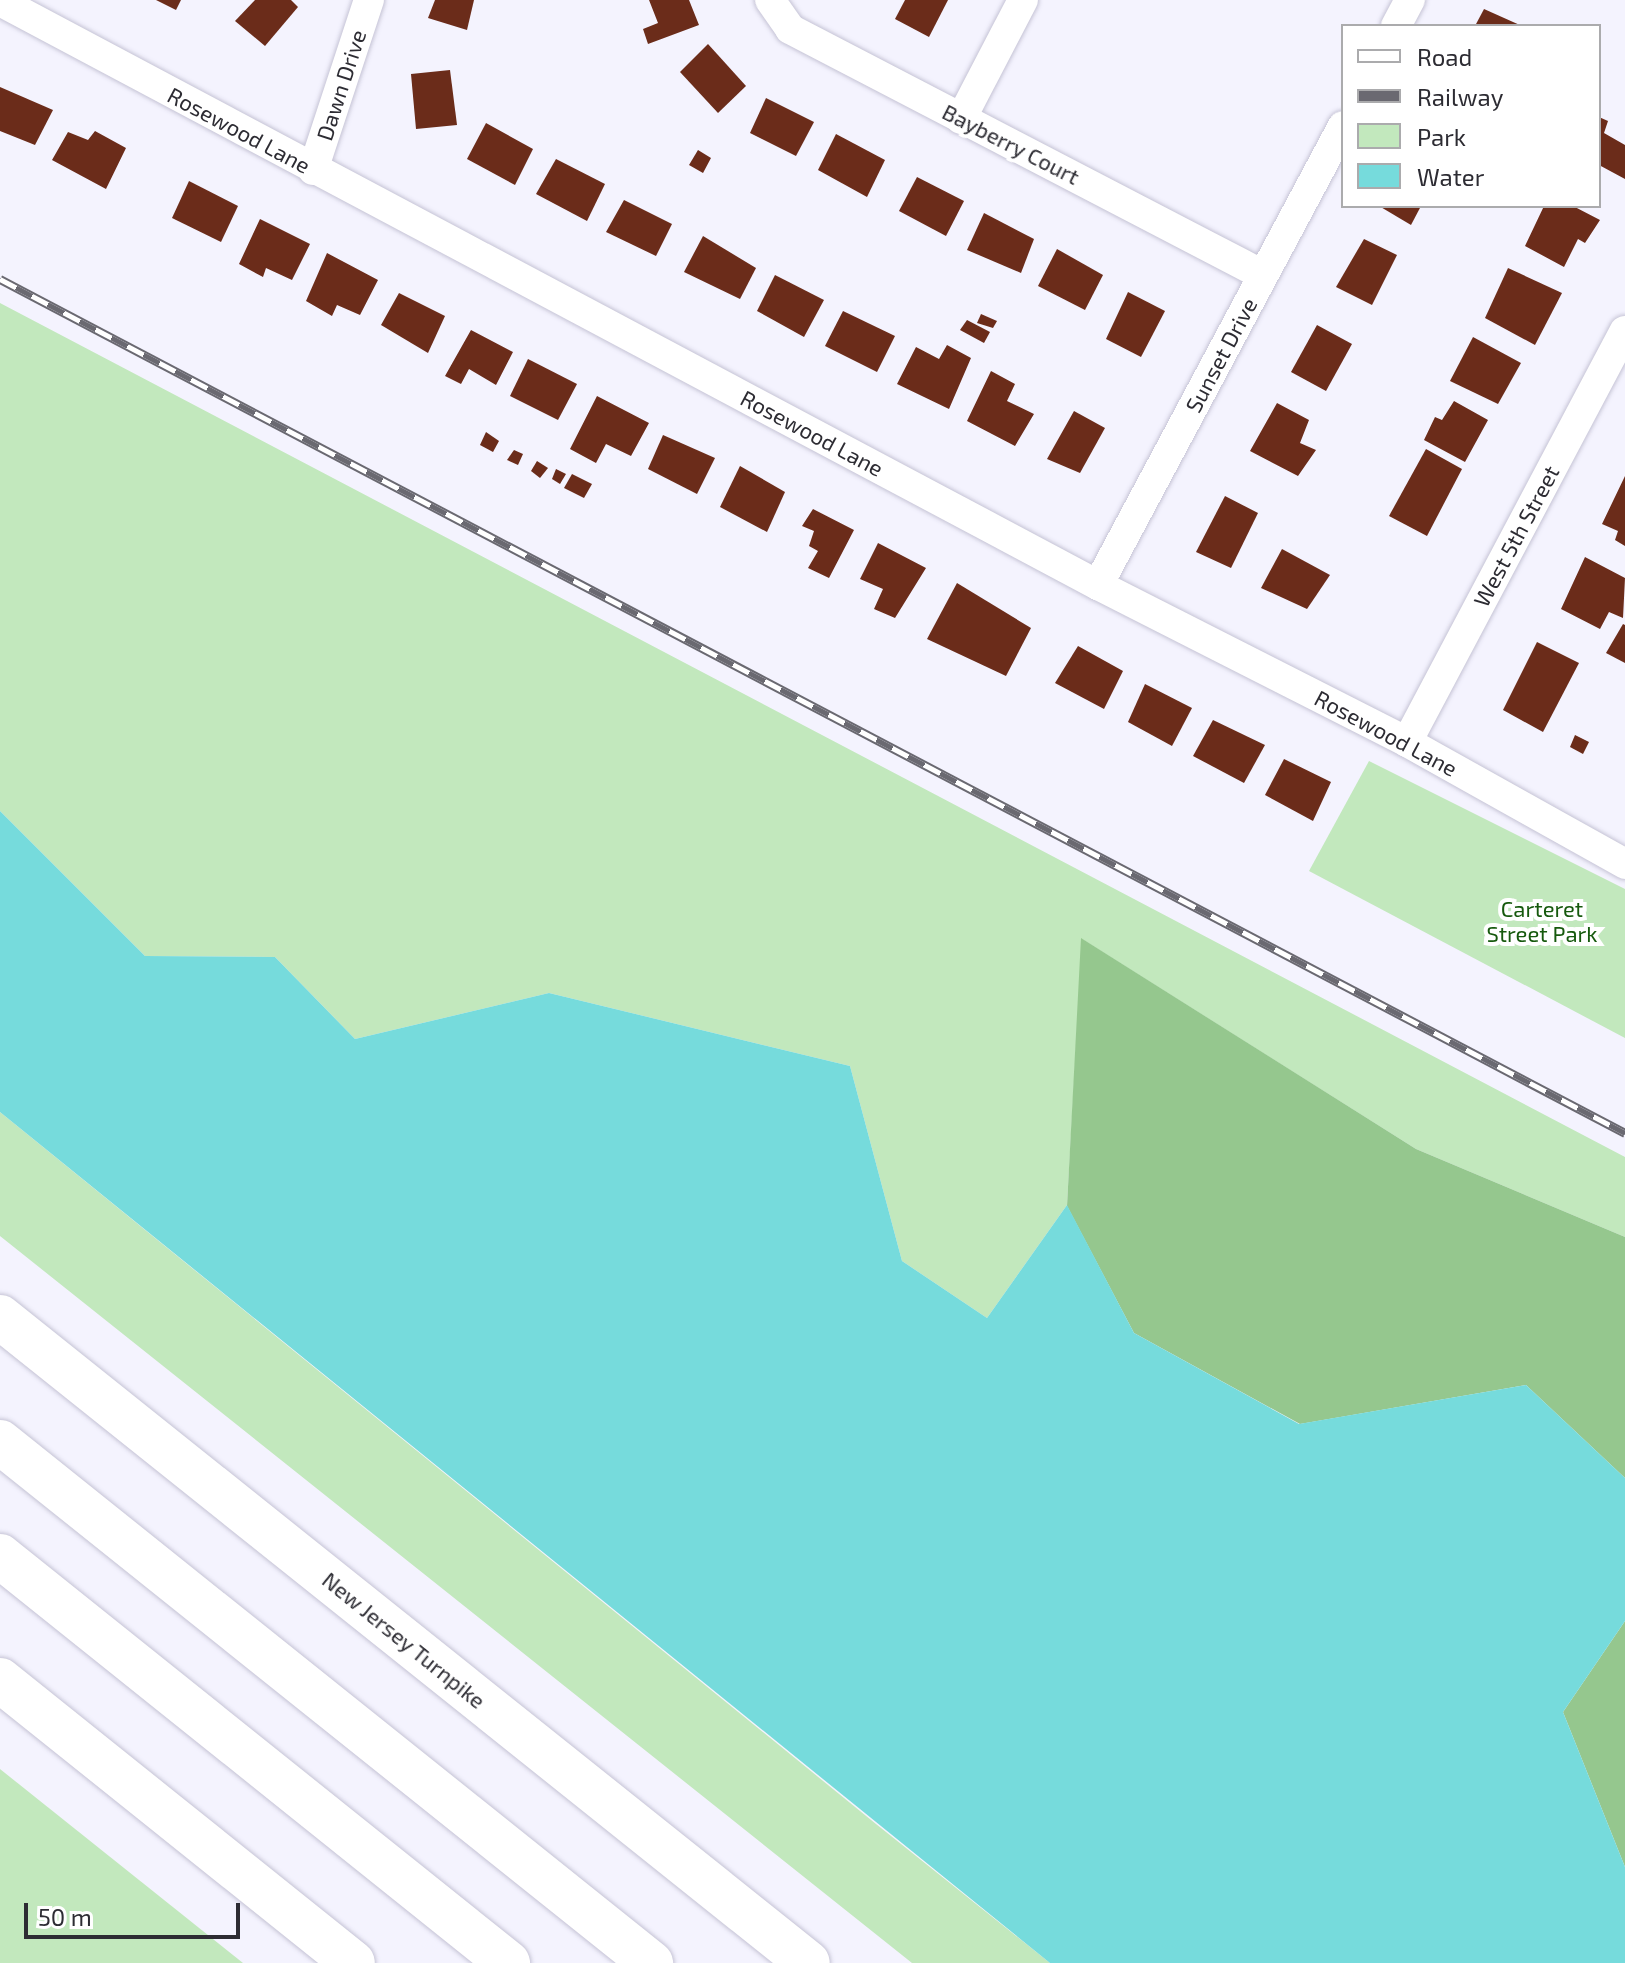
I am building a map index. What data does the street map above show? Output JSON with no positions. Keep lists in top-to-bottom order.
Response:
{
  "streets": {
    "highway": ["New Jersey Turnpike"],
    "street": [
      "Dawn Drive",
      "Rosewood Lane",
      "Bayberry Court",
      "Sunset Drive",
      "West 5th Street"
    ]
  },
  "crossings": [
    ["Dawn Drive", "Rosewood Lane"],
    ["Rosewood Lane", "Sunset Drive"],
    ["Rosewood Lane", "West 5th Street"],
    ["Bayberry Court", "Sunset Drive"]
  ],
  "parks": ["Carteret Street Park"],
  "legend": [
    "Road",
    "Railway",
    "Park",
    "Water"
  ],
  "scale_bar": "50 m"
}
